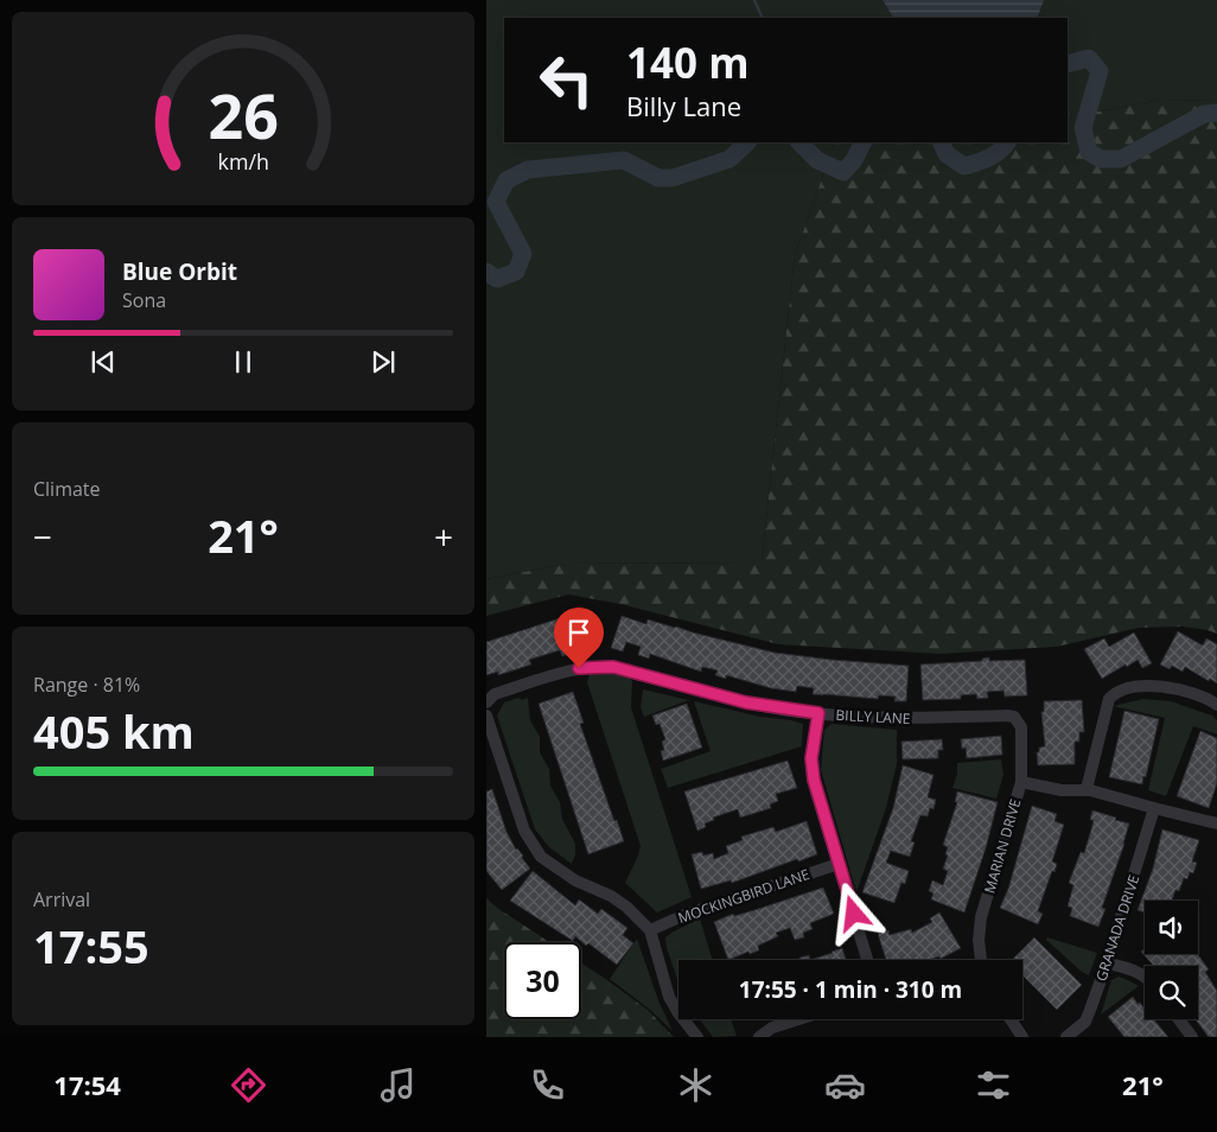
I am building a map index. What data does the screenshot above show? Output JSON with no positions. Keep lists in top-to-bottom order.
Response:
{
  "streets": {
    "street": [
      "BILLY LANE",
      "MARIAN DRIVE",
      "MOCKINGBIRD LANE",
      "GRANADA DRIVE"
    ]
  },
  "crossings": [
    ["BILLY LANE", "MARIAN DRIVE"]
  ],
  "page": {
    "turn": ["140 m", "Billy Lane"],
    "song": ["Blue Orbit", "Sona"],
    "tile": [
      "Climate",
      ["Range · 81%", "405 km"],
      ["Arrival", "17:55"]
    ],
    "heat": ["−", "21°", "+"],
    "limit": "30",
    "trip": "17:55 · 1 min · 310 m",
    "tabs": ["17:54", "21°"],
    "gauge": ["26", "km/h"]
  }
}
